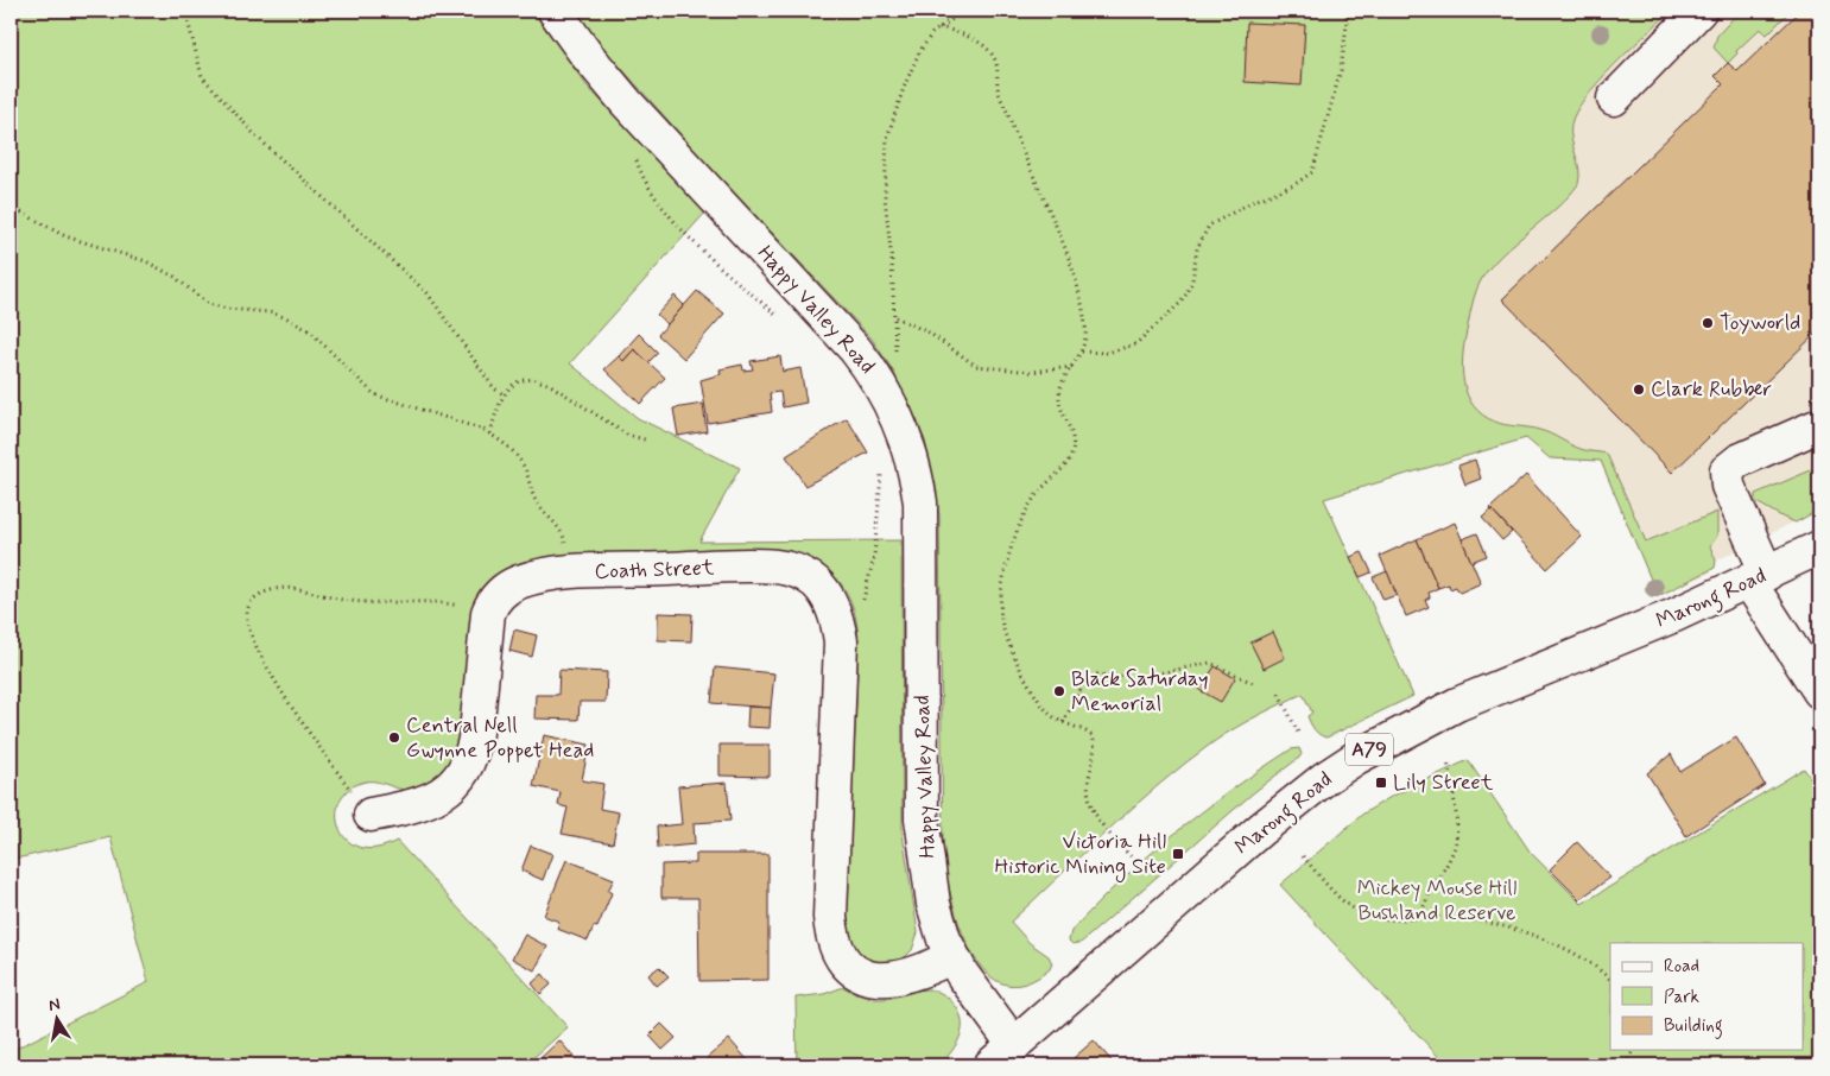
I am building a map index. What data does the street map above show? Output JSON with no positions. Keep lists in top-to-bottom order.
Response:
{
  "streets": {
    "main road": [
      "Happy Valley Road",
      "Coath Street",
      "Marong Road",
      "A79"
    ]
  },
  "crossings": [
    ["Happy Valley Road", "Coath Street"],
    ["Happy Valley Road", "Marong Road"]
  ],
  "parks": ["Mickey Mouse Hill Bushland Reserve"],
  "places": {
    "other": [
      "Toyworld",
      "Clark Rubber",
      "Black Saturday Memorial",
      "Central Nell Gwynne Poppet Head"
    ],
    "transit": ["Lily Street", "Victoria Hill Historic Mining Site"]
  },
  "legend": ["Road", "Park", "Building"],
  "north": "top"
}
